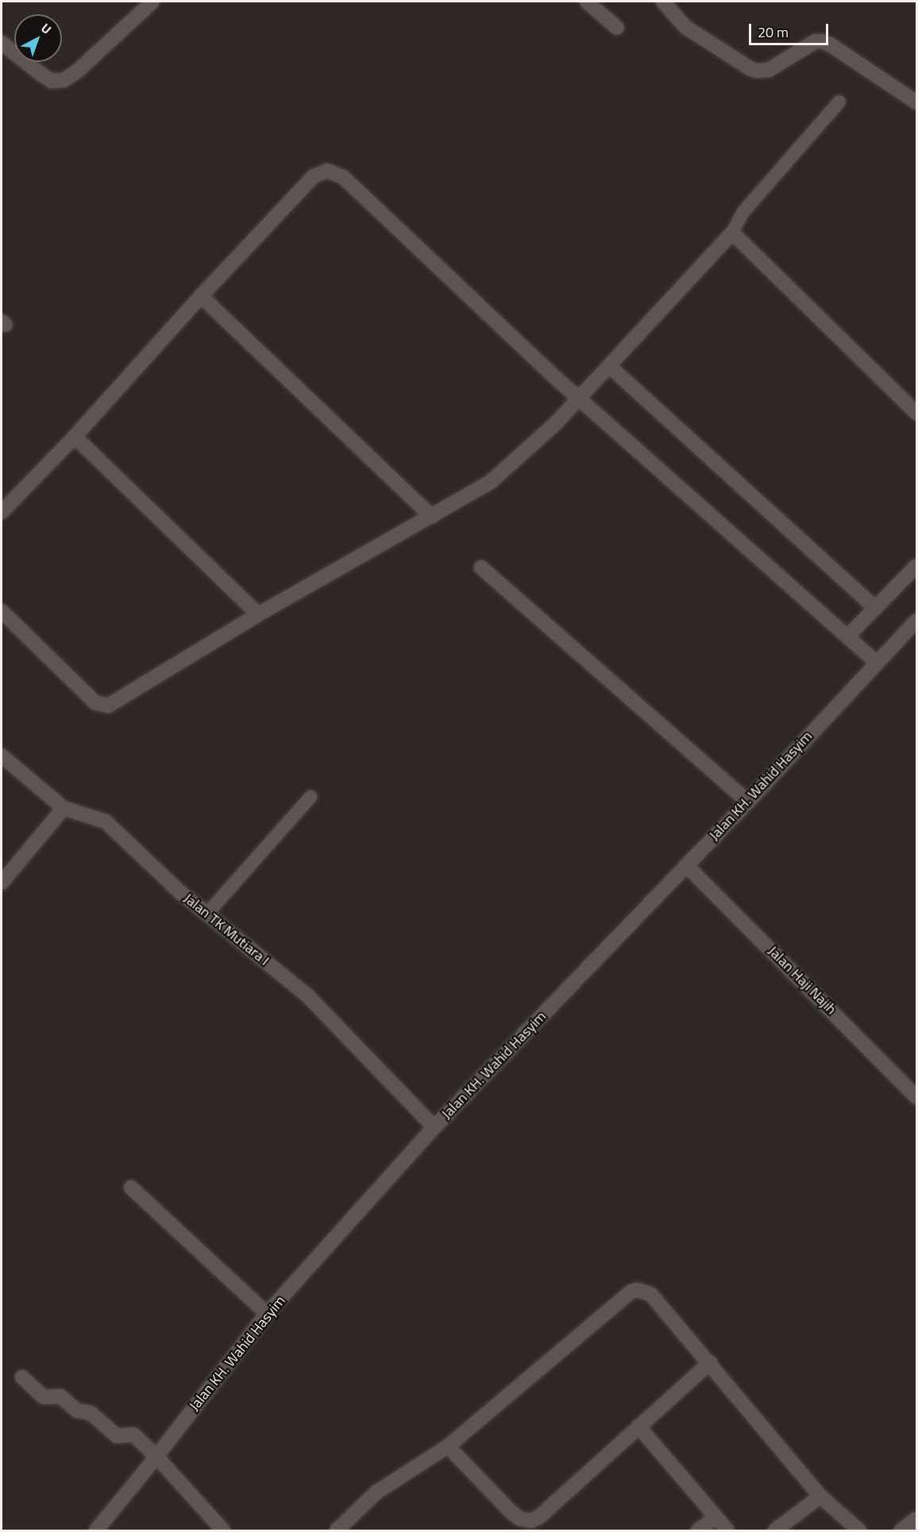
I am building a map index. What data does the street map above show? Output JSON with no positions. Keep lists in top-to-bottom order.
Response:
{
  "streets": {
    "street": ["Jalan KH. Wahid Hasyim", "Jalan TK Mutiara I", "Jalan Haji Najih"]
  },
  "crossings": [
    ["Jalan KH. Wahid Hasyim", "Jalan TK Mutiara I"],
    ["Jalan KH. Wahid Hasyim", "Jalan Haji Najih"]
  ],
  "scale_bar": "20 m",
  "north": "top right"
}
